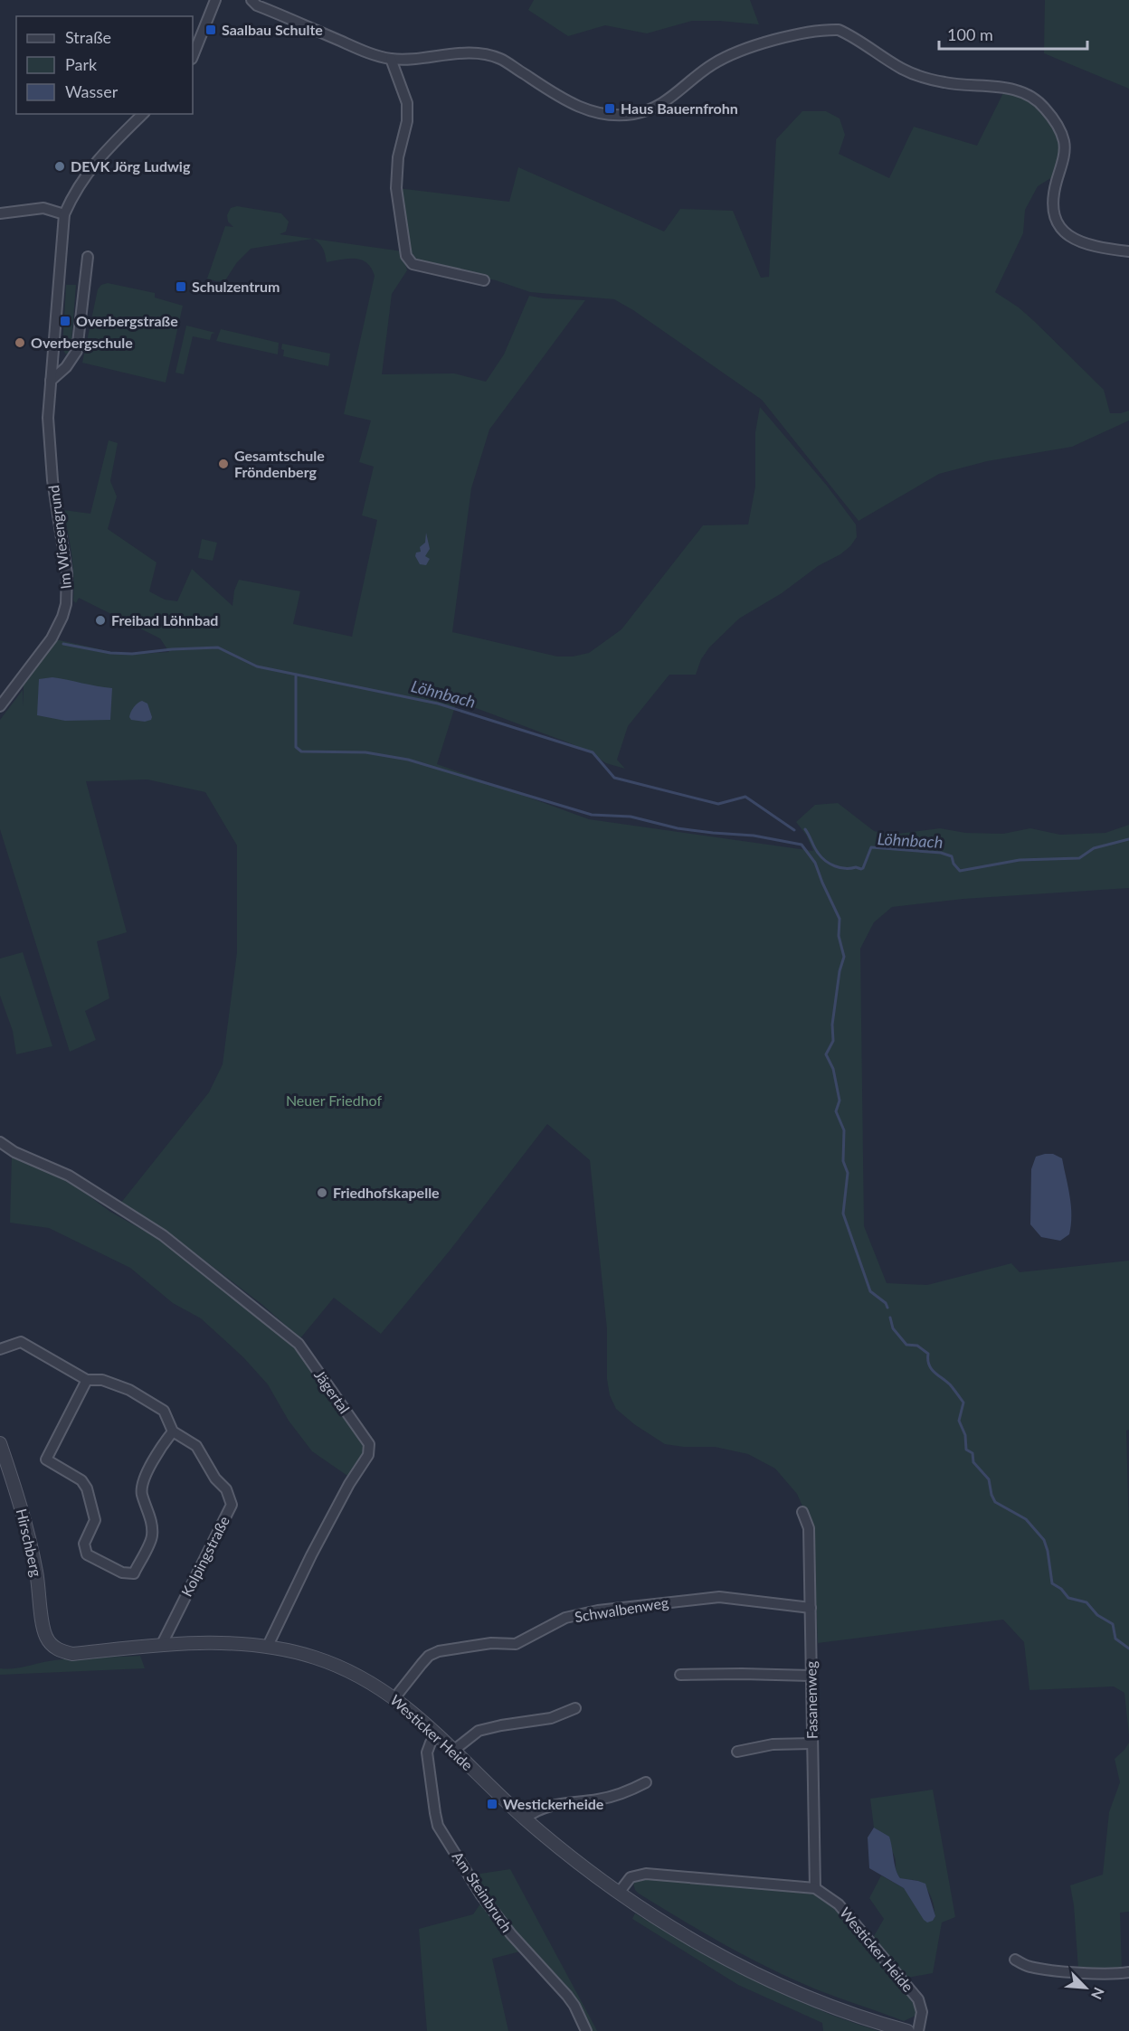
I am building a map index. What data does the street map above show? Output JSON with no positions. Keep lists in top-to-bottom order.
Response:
{
  "streets": {
    "street": [
      "Im Wiesengrund",
      "Jägertal",
      "Hirschberg",
      "Kolpingstraße",
      "Schwalbenweg",
      "Fasanenweg",
      "Westicker Heide",
      "Am Steinbruch"
    ]
  },
  "crossings": [
    ["Jägertal", "Westicker Heide"],
    ["Hirschberg", "Westicker Heide"],
    ["Kolpingstraße", "Westicker Heide"],
    ["Schwalbenweg", "Fasanenweg"],
    ["Schwalbenweg", "Westicker Heide"],
    ["Fasanenweg", "Westicker Heide"],
    ["Westicker Heide", "Am Steinbruch"]
  ],
  "water": ["Löhnbach"],
  "parks": ["Neuer Friedhof"],
  "places": {
    "transit": [
      "Saalbau Schulte",
      "Haus Bauernfrohn",
      "Schulzentrum",
      "Overbergstraße",
      "Westickerheide"
    ],
    "other": [
      "DEVK Jörg Ludwig",
      "Overbergschule",
      "Gesamtschule Fröndenberg",
      "Freibad Löhnbad",
      "Friedhofskapelle"
    ]
  },
  "legend": ["Straße", "Park", "Wasser"],
  "scale_bar": "100 m",
  "north": "bottom right"
}
